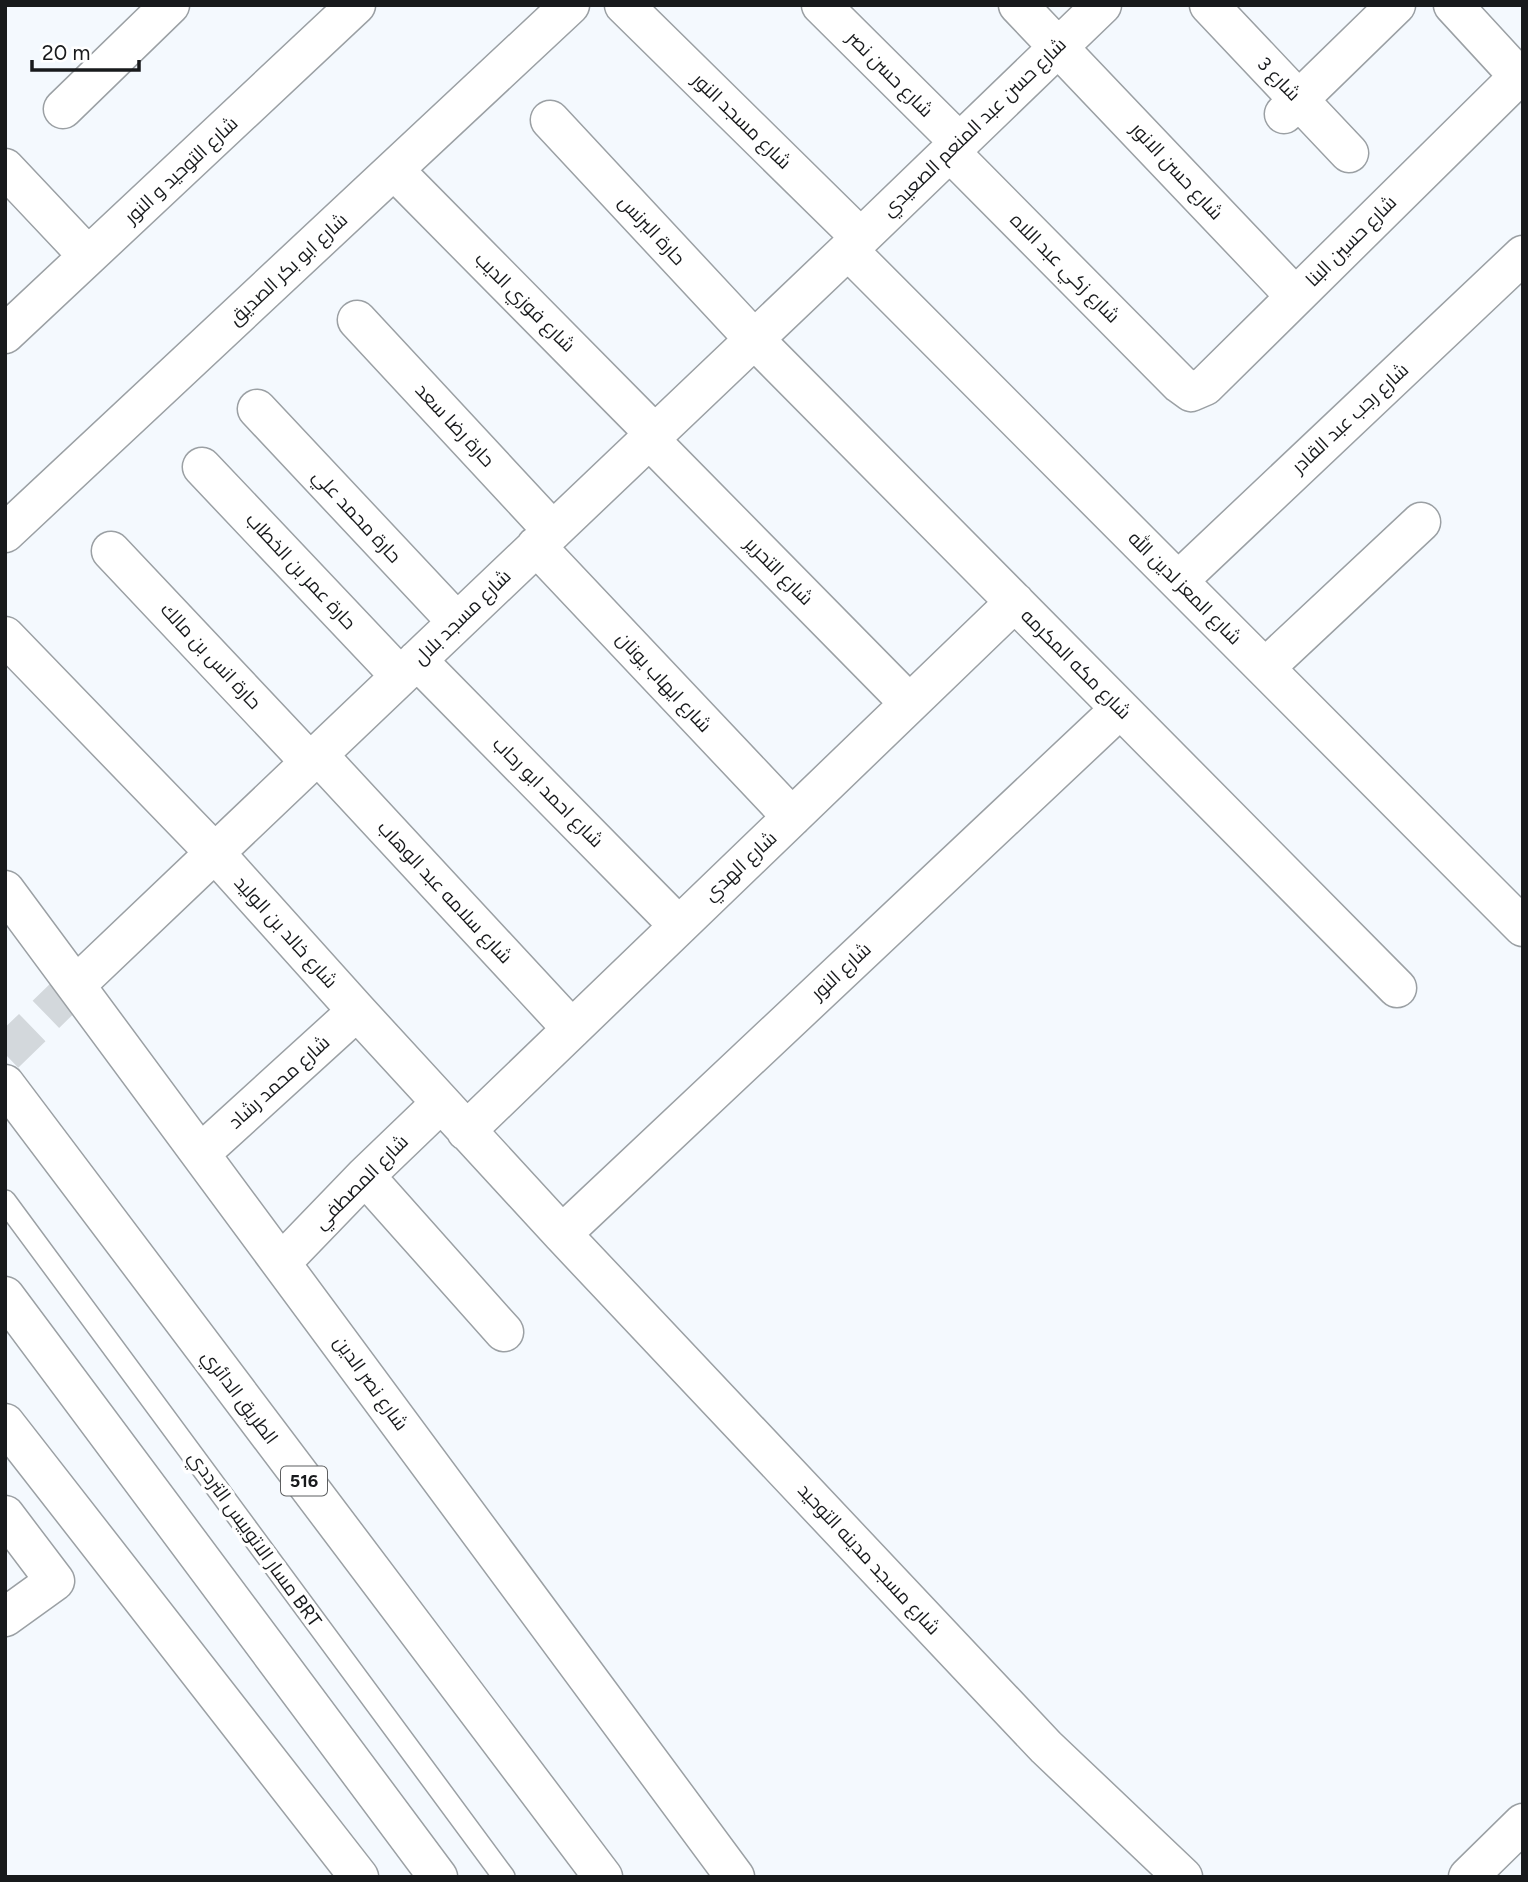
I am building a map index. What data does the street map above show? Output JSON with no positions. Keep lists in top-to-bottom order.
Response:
{
  "streets": {
    "main road": [
      "شارع حسن نصر",
      "شارع 3",
      "شارع مسجد النور",
      "شارع حسن عبد المنعم الصعيدي",
      "شارع التوحيد و النور",
      "شارع حسن الانور",
      "حارة البرنس",
      "شارع حسين البنا",
      "شارع زكي عبد اللاه",
      "شارع ابو بكر الصديق",
      "شارع فوزي الديب",
      "شارع رجب عبد القادر",
      "حارة رضا سعد",
      "حارة محمد علي",
      "حارة عمر بن الخطاب",
      "شارع التحرير",
      "شارع المعز لدين الله",
      "شارع مسجد بلال",
      "حارة انس بن مالك",
      "شارع مكه المكرمه",
      "شارع ايهاب يونان",
      "شارع احمد ابو رحاب",
      "شارع الهدي",
      "شارع سلامه عبد الوهاب",
      "شارع خالد بن الوليد",
      "شارع النور",
      "شارع محمد رشاد",
      "شارع المصطفي",
      "شارع نصر الدين",
      "الطريق الدائري",
      "516",
      "شارع مسجد مدينه التوحيد"
    ],
    "lane": ["مسار الاتوبيس الترددي BRT"]
  },
  "crossings": [
    ["شارع حسن نصر", "شارع حسن عبد المنعم الصعيدي"],
    ["شارع حسن نصر", "شارع زكي عبد اللاه"],
    ["شارع مسجد النور", "شارع حسن عبد المنعم الصعيدي"],
    ["شارع مسجد النور", "شارع المعز لدين الله"],
    ["شارع مسجد النور", "شارع مسجد بلال"],
    ["شارع حسن عبد المنعم الصعيدي", "شارع حسن الانور"],
    ["شارع حسن عبد المنعم الصعيدي", "شارع زكي عبد اللاه"],
    ["شارع حسن عبد المنعم الصعيدي", "شارع المعز لدين الله"],
    ["شارع حسن عبد المنعم الصعيدي", "شارع مسجد بلال"],
    ["شارع حسن الانور", "شارع حسين البنا"],
    ["حارة البرنس", "شارع مسجد بلال"],
    ["حارة البرنس", "شارع مكه المكرمه"],
    ["شارع حسين البنا", "شارع زكي عبد اللاه"],
    ["شارع ابو بكر الصديق", "شارع فوزي الديب"],
    ["شارع فوزي الديب", "شارع التحرير"],
    ["شارع فوزي الديب", "شارع مسجد بلال"],
    ["شارع رجب عبد القادر", "شارع المعز لدين الله"],
    ["حارة رضا سعد", "شارع مسجد بلال"],
    ["حارة رضا سعد", "شارع ايهاب يونان"],
    ["حارة محمد علي", "شارع مسجد بلال"],
    ["حارة عمر بن الخطاب", "شارع مسجد بلال"],
    ["حارة عمر بن الخطاب", "شارع احمد ابو رحاب"],
    ["شارع التحرير", "شارع مسجد بلال"],
    ["شارع التحرير", "شارع الهدي"],
    ["شارع المعز لدين الله", "شارع مسجد بلال"],
    ["شارع مسجد بلال", "حارة انس بن مالك"],
    ["شارع مسجد بلال", "شارع مكه المكرمه"],
    ["شارع مسجد بلال", "شارع ايهاب يونان"],
    ["شارع مسجد بلال", "شارع احمد ابو رحاب"],
    ["شارع مسجد بلال", "شارع سلامه عبد الوهاب"],
    ["شارع مسجد بلال", "شارع خالد بن الوليد"],
    ["شارع مسجد بلال", "شارع نصر الدين"],
    ["حارة انس بن مالك", "شارع سلامه عبد الوهاب"],
    ["شارع مكه المكرمه", "شارع الهدي"],
    ["شارع مكه المكرمه", "شارع النور"],
    ["شارع ايهاب يونان", "شارع الهدي"],
    ["شارع احمد ابو رحاب", "شارع الهدي"],
    ["شارع الهدي", "شارع سلامه عبد الوهاب"],
    ["شارع الهدي", "شارع خالد بن الوليد"],
    ["شارع الهدي", "شارع المصطفي"],
    ["شارع خالد بن الوليد", "شارع النور"],
    ["شارع خالد بن الوليد", "شارع محمد رشاد"],
    ["شارع خالد بن الوليد", "شارع المصطفي"],
    ["شارع خالد بن الوليد", "شارع مسجد مدينه التوحيد"],
    ["شارع النور", "شارع مسجد مدينه التوحيد"],
    ["شارع محمد رشاد", "شارع نصر الدين"],
    ["شارع المصطفي", "شارع نصر الدين"]
  ],
  "scale_bar": "20 m"
}
